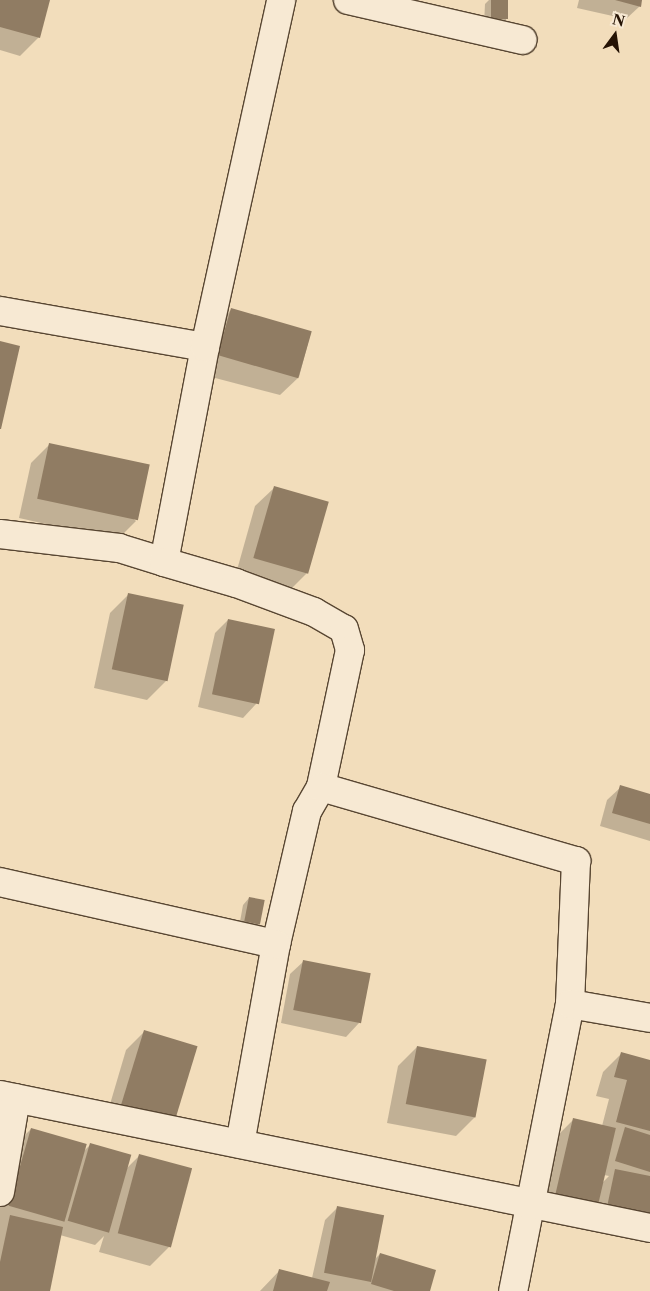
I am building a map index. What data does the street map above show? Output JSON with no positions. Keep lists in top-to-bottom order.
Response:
{
  "north": "top"
}
